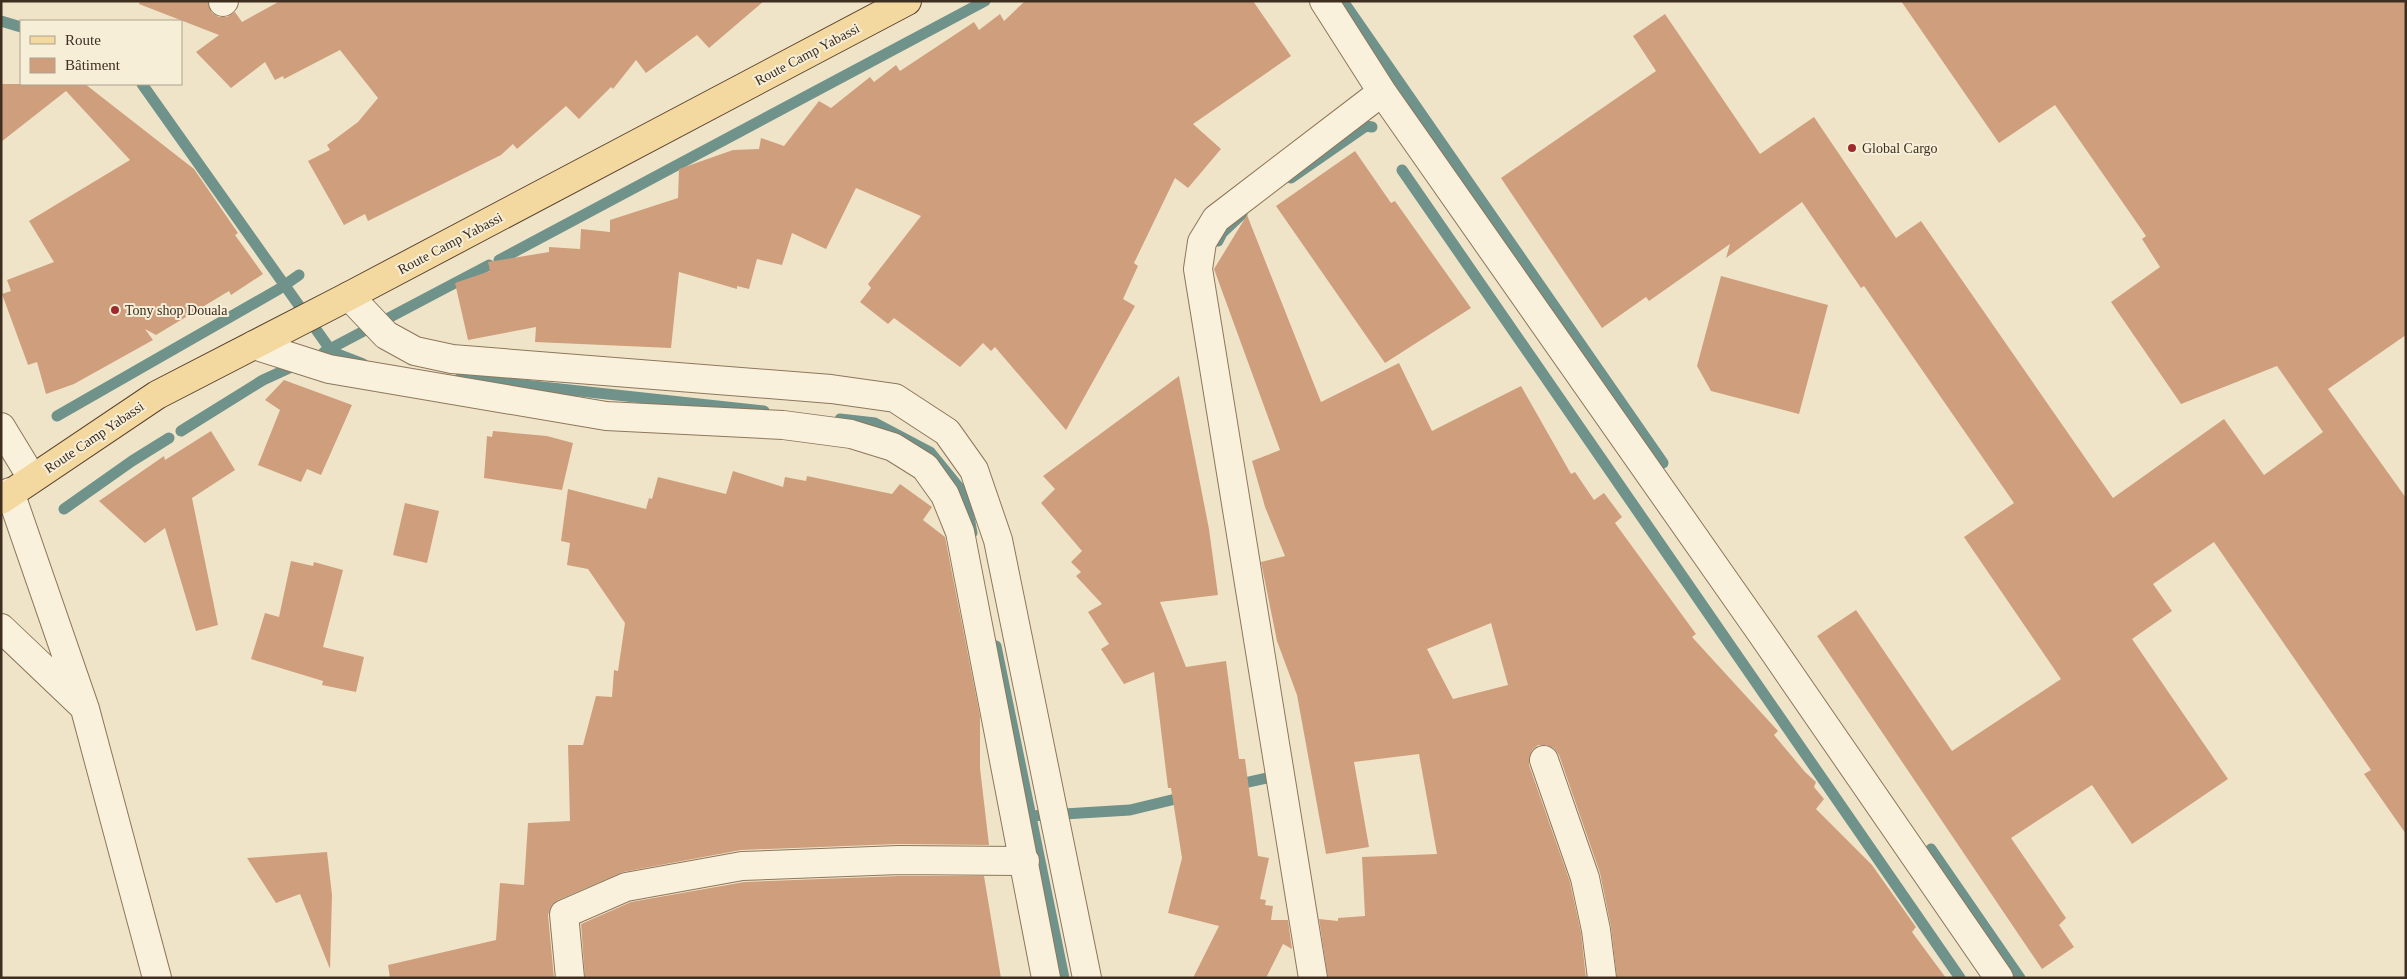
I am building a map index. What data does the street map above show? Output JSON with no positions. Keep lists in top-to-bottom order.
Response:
{
  "streets": {
    "main road": ["Route Camp Yabassi"]
  },
  "places": ["Global Cargo", "Tony shop Douala"],
  "legend": ["Route", "Bâtiment"]
}
